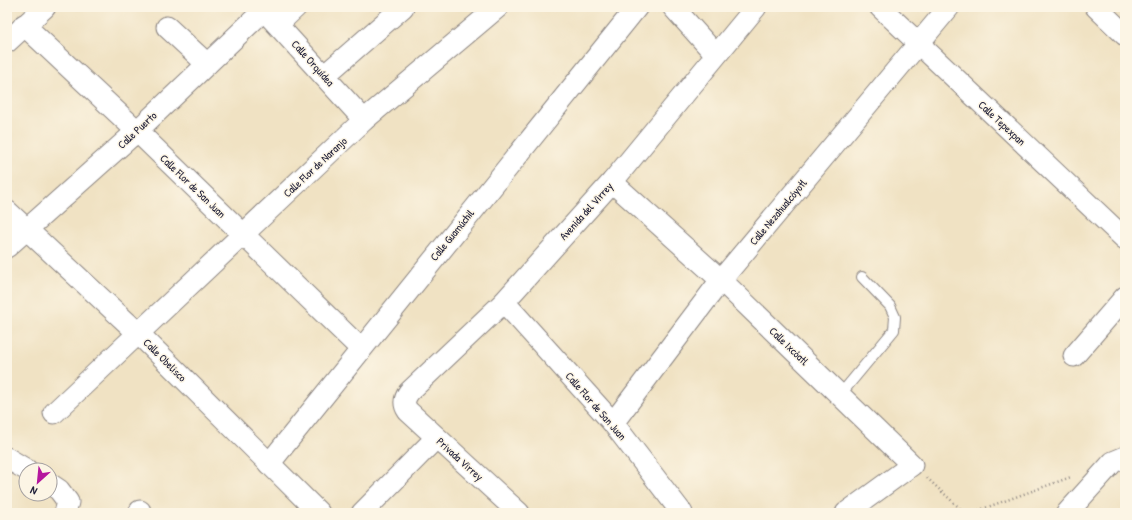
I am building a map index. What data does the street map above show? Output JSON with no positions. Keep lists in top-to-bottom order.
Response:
{
  "streets": {
    "street": [
      "Calle Orquídea",
      "Calle Tepexpan",
      "Calle Puerto",
      "Calle Flor de Naranjo",
      "Calle Flor de San Juan",
      "Avenida del Virrey",
      "Calle Nezahualcóyotl",
      "Calle Guamúchil",
      "Calle Ixcóatl",
      "Calle Obelisco",
      "Privada Virrey"
    ]
  },
  "crossings": [
    ["Calle Orquídea", "Calle Puerto"],
    ["Calle Orquídea", "Calle Flor de Naranjo"],
    ["Calle Tepexpan", "Calle Nezahualcóyotl"],
    ["Calle Puerto", "Calle Flor de San Juan"],
    ["Calle Puerto", "Calle Obelisco"],
    ["Calle Flor de Naranjo", "Calle Flor de San Juan"],
    ["Calle Flor de Naranjo", "Calle Obelisco"],
    ["Calle Flor de San Juan", "Avenida del Virrey"],
    ["Calle Flor de San Juan", "Calle Nezahualcóyotl"],
    ["Calle Flor de San Juan", "Calle Guamúchil"],
    ["Avenida del Virrey", "Calle Ixcóatl"],
    ["Avenida del Virrey", "Privada Virrey"],
    ["Calle Nezahualcóyotl", "Calle Ixcóatl"],
    ["Calle Guamúchil", "Calle Obelisco"]
  ],
  "north": "bottom left"
}
